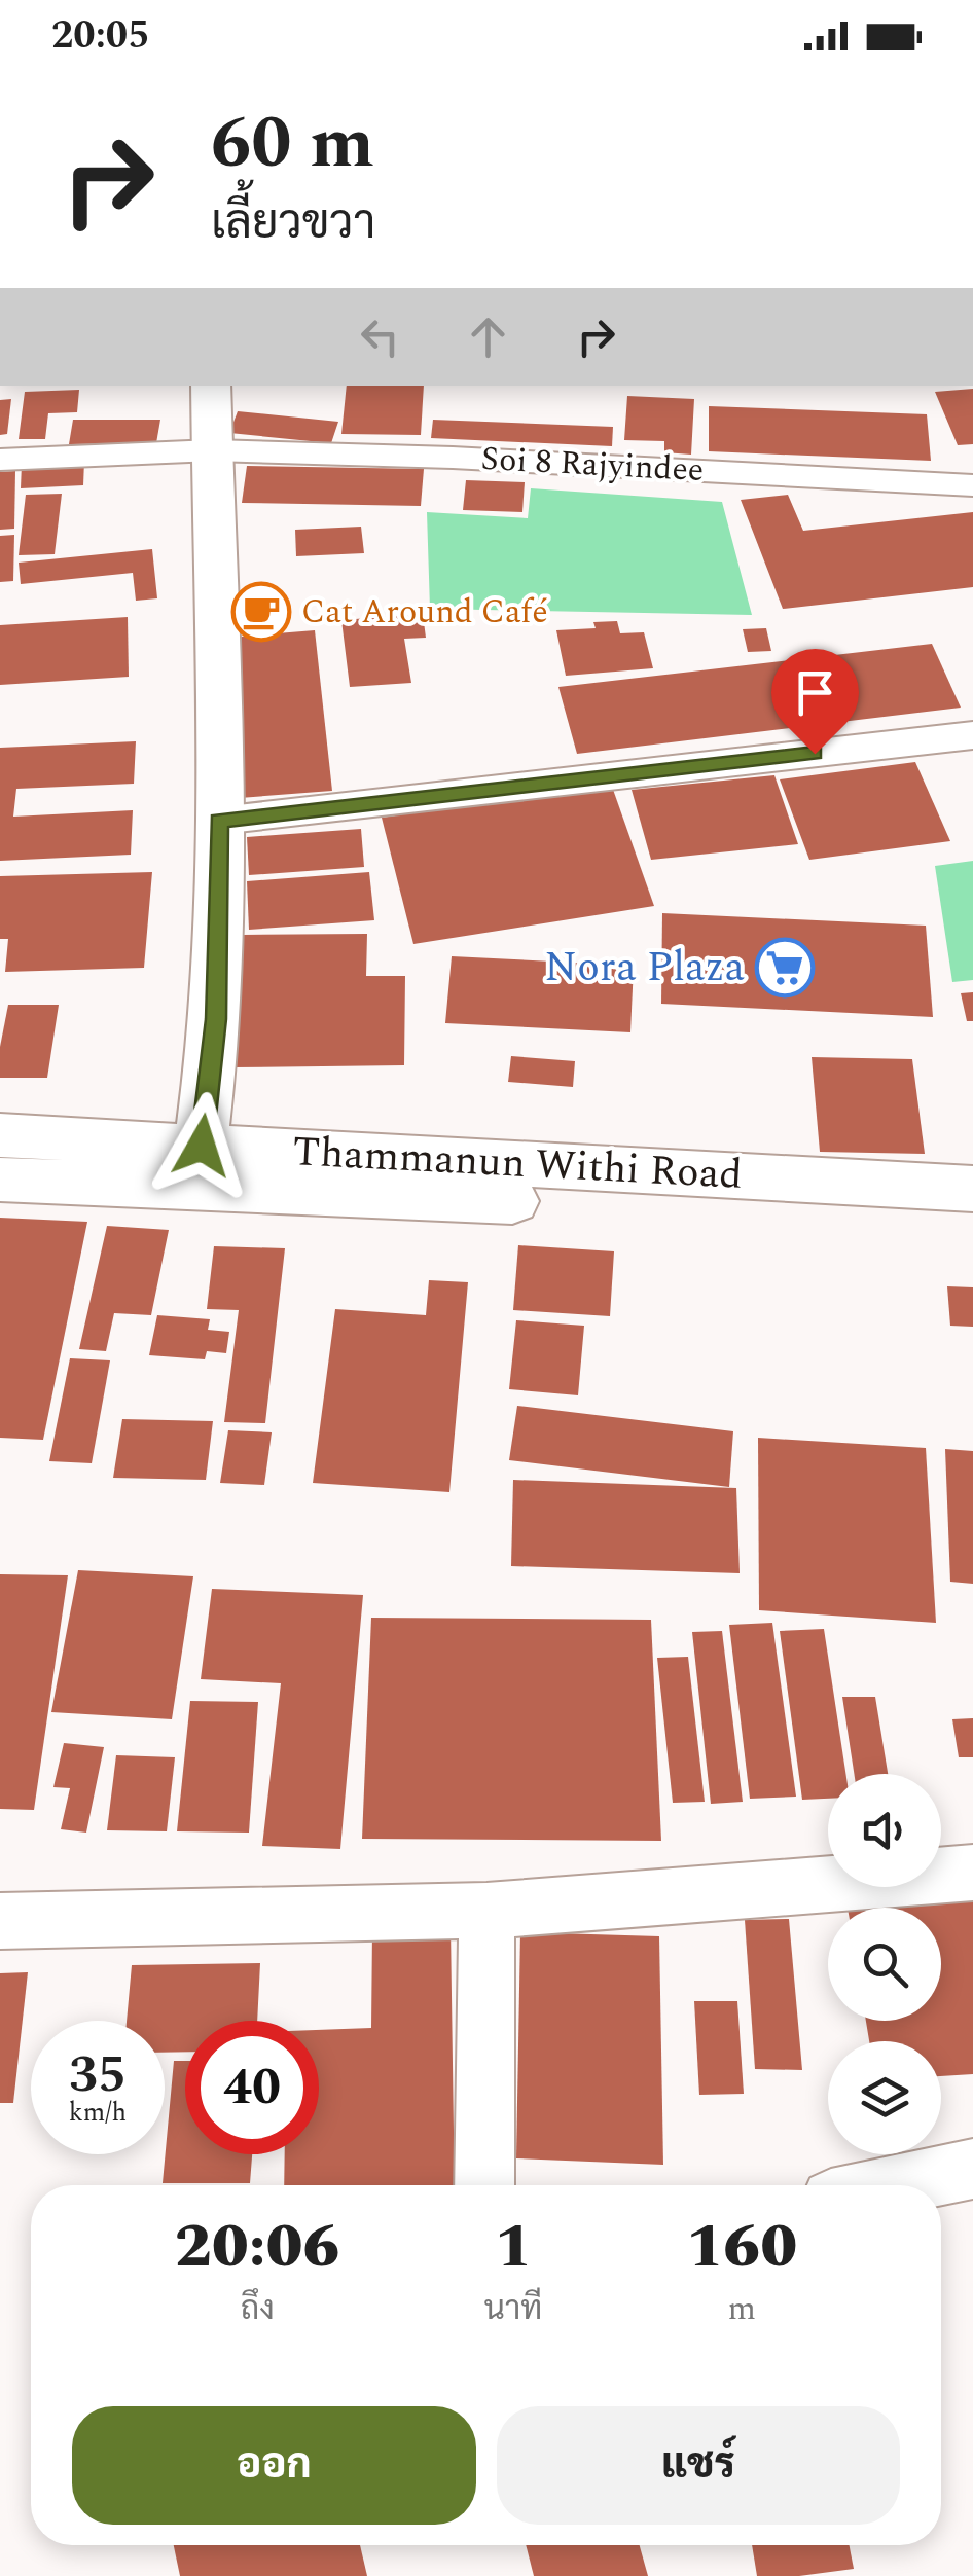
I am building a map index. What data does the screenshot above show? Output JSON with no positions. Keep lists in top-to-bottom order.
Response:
{
  "streets": {
    "street": ["Soi 8 Rajyindee", "Thammanun Withi Road"]
  },
  "places": {
    "cafe": ["Cat Around Café"],
    "supermarket": ["Nora Plaza"]
  },
  "page": {
    "status": "20:05",
    "turn": ["60 m", "เลี้ยวขวา"],
    "speed": "35 km/h",
    "limit": "40",
    "eta": [
      "20:06",
      "ถึง",
      "1",
      "นาที",
      "160",
      "m"
    ],
    "buttons": ["ออก", "แชร์"]
  }
}
